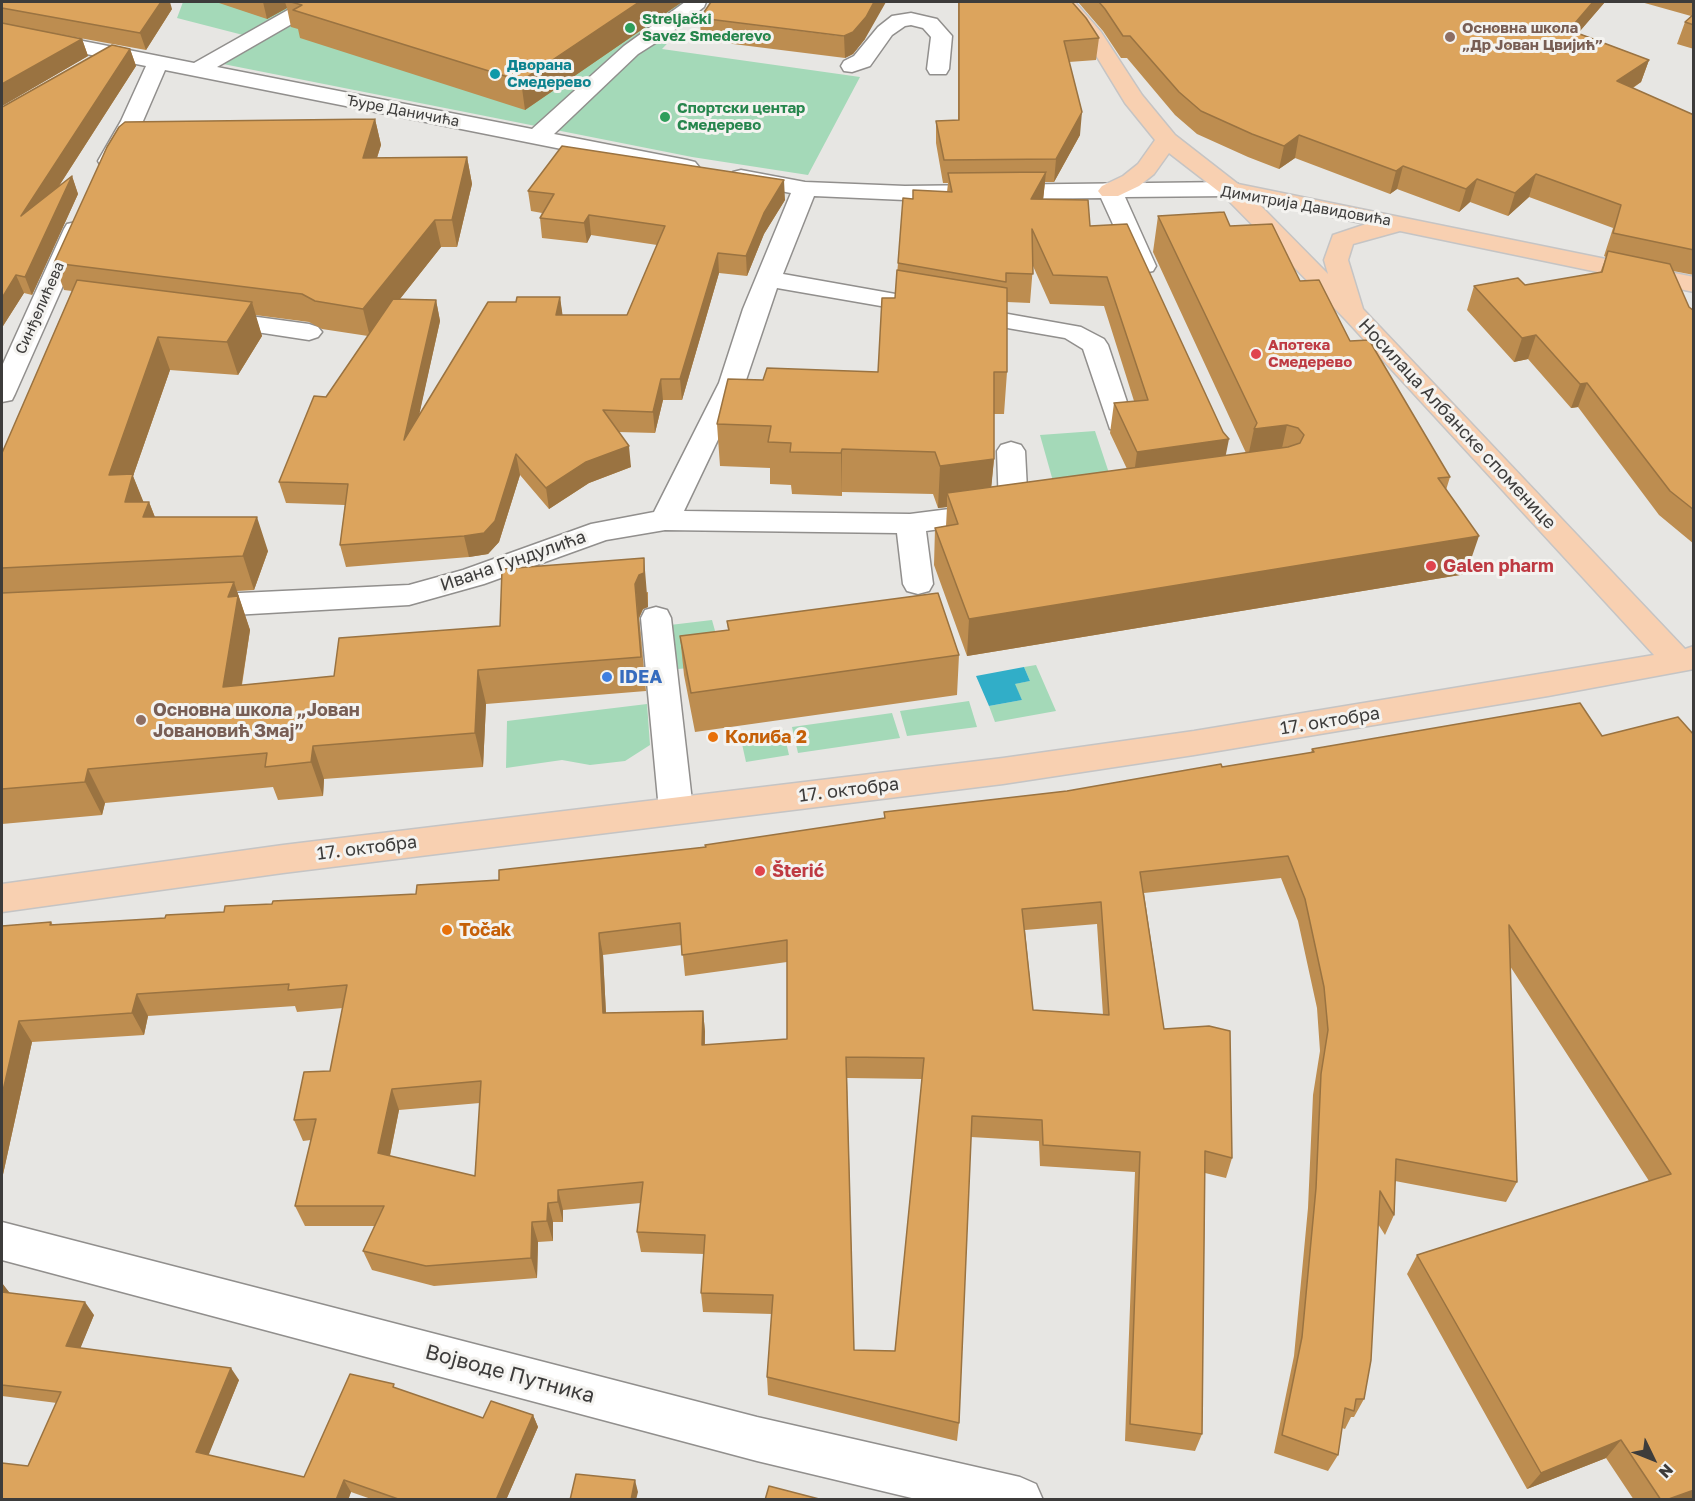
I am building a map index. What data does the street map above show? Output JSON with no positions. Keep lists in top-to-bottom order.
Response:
{
  "streets": {
    "main road": ["Димитрија Давидовића", "Носилаца Албанске споменице", "17. октобра"],
    "street": [
      "Ђуре Даничића",
      "Синђелићева",
      "Ивана Гундулића",
      "Војводе Путника"
    ]
  },
  "crossings": [
    ["Ђуре Даничића", "Димитрија Давидовића"],
    ["Димитрија Давидовића", "Носилаца Албанске споменице"],
    ["Носилаца Албанске споменице", "17. октобра"]
  ],
  "places": [
    "Streljački Savez Smederevo",
    "Основна школа „Др Јован Цвијић”",
    "Дворана Смедерево",
    "Спортски центар Смедерево",
    "Апотека Смедерево",
    "Galen pharm",
    "IDEA",
    "Основна школа „Јован Јовановић Змај”",
    "Колиба 2",
    "Šterić",
    "Točak"
  ],
  "north": "bottom right"
}
